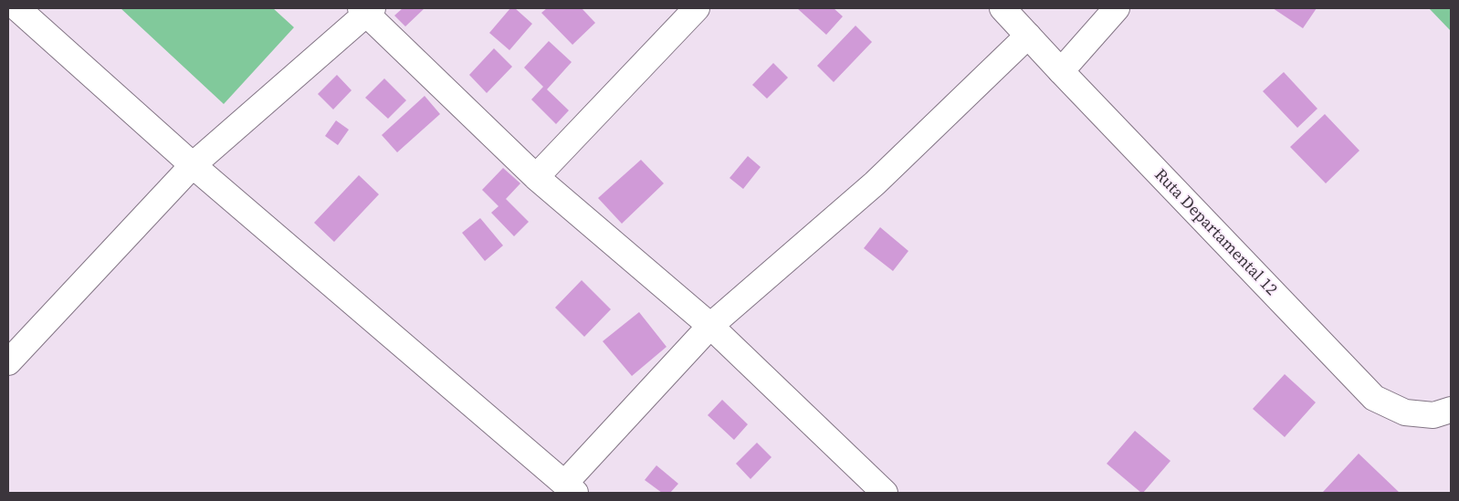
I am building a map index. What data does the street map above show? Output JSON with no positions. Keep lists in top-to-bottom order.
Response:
{
  "streets": {
    "street": ["Ruta Departamental 12"]
  }
}
